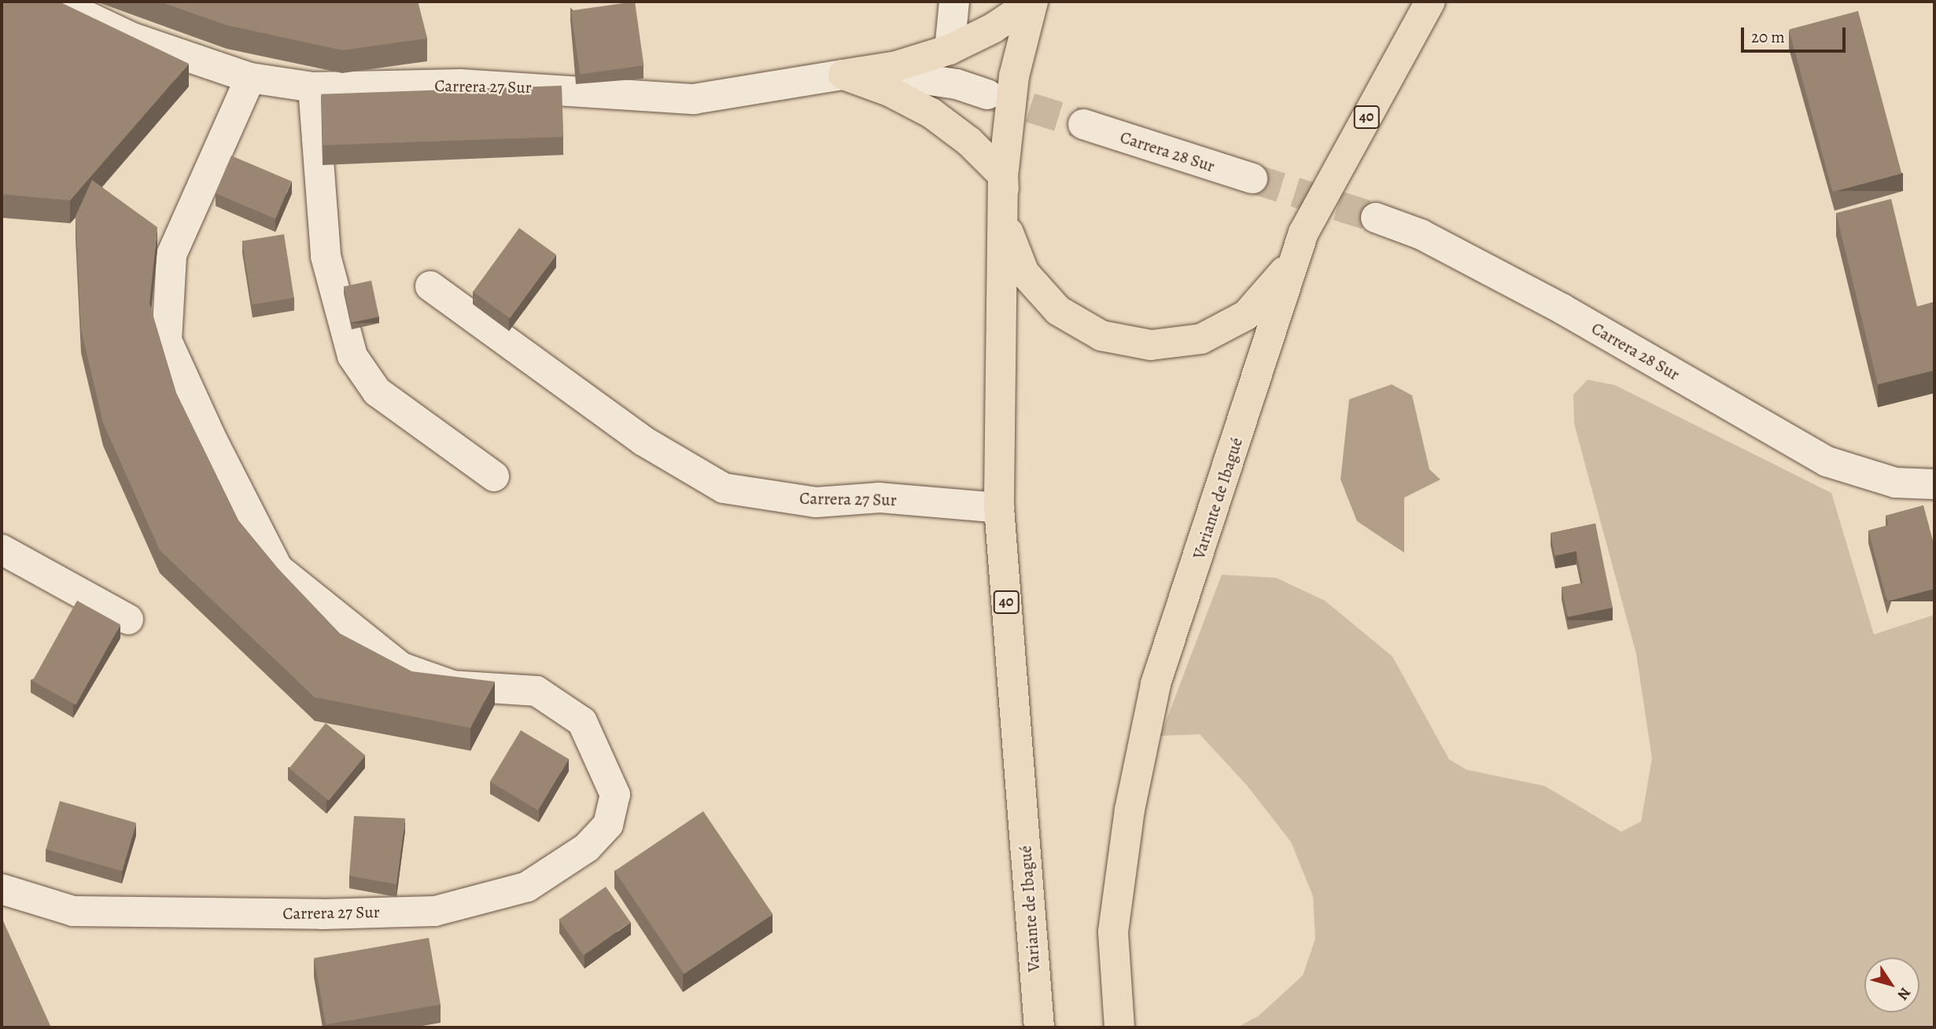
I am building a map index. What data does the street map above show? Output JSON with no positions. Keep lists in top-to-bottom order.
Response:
{
  "streets": {
    "highway": ["40", "Variante de Ibagué"],
    "street": ["Carrera 27 Sur", "Carrera 28 Sur"]
  },
  "crossings": [
    ["Carrera 27 Sur", "Variante de Ibagué"]
  ],
  "scale_bar": "20 m",
  "north": "bottom right"
}
